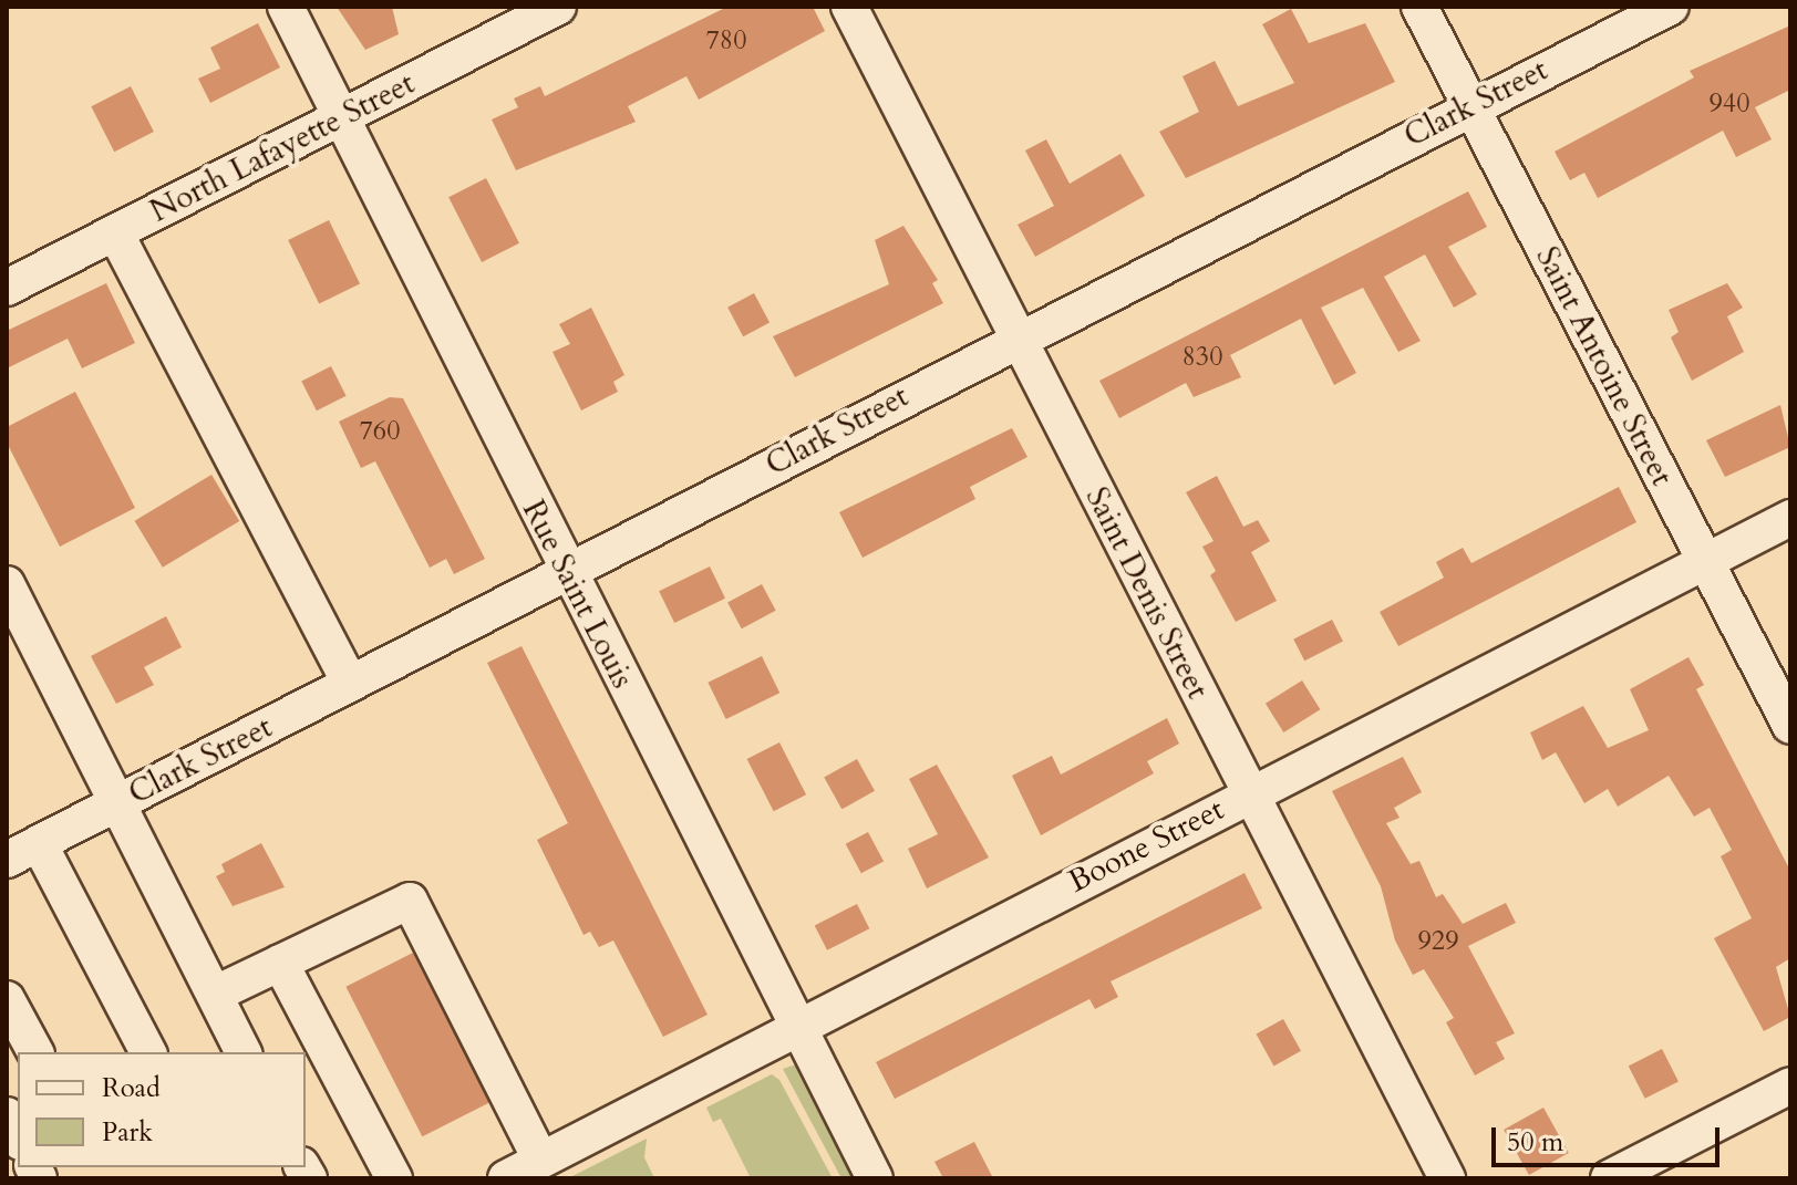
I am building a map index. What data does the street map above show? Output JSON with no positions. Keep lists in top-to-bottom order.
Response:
{
  "streets": {
    "street": [
      "Clark Street",
      "North Lafayette Street",
      "Saint Antoine Street",
      "Saint Denis Street",
      "Rue Saint Louis",
      "Boone Street"
    ]
  },
  "crossings": [
    ["Clark Street", "Saint Antoine Street"],
    ["Clark Street", "Saint Denis Street"],
    ["Clark Street", "Rue Saint Louis"],
    ["North Lafayette Street", "Rue Saint Louis"],
    ["Saint Antoine Street", "Boone Street"],
    ["Saint Denis Street", "Boone Street"],
    ["Rue Saint Louis", "Boone Street"]
  ],
  "house_numbers": [
    "780",
    "940",
    "830",
    "760",
    "929"
  ],
  "legend": ["Road", "Park"],
  "scale_bar": "50 m"
}
